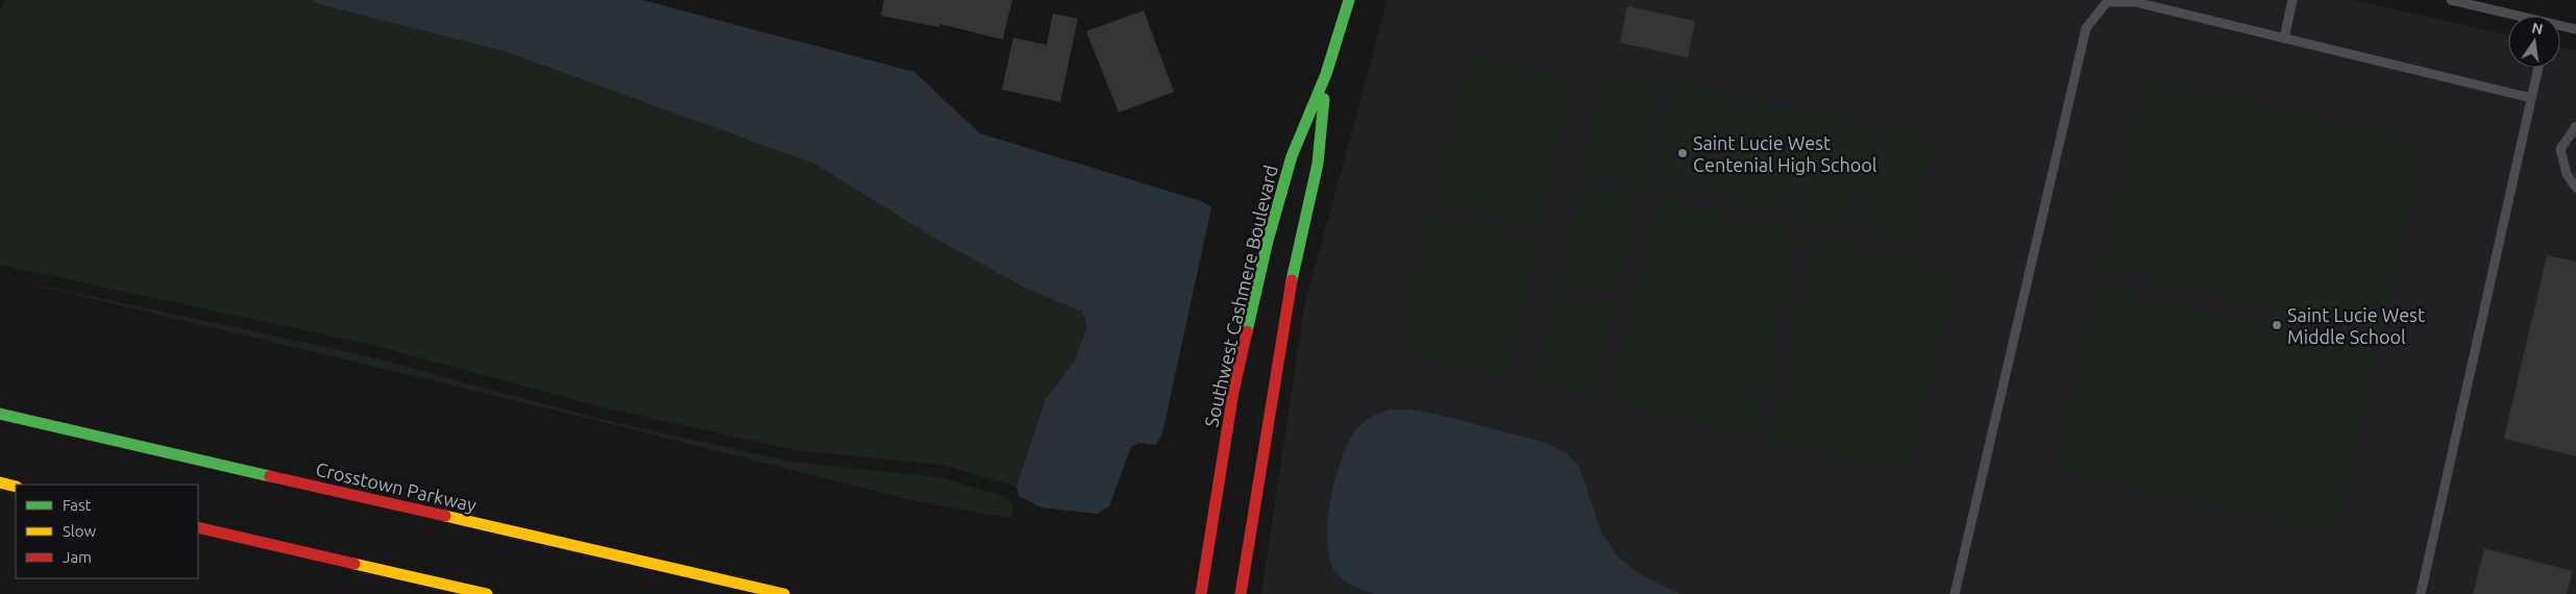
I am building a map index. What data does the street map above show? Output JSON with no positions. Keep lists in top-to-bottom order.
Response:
{
  "streets": {
    "street": ["Southwest Cashmere Boulevard", "Crosstown Parkway"]
  },
  "places": ["Saint Lucie West Centenial High School", "Saint Lucie West Middle School"],
  "legend": ["Fast", "Slow", "Jam"],
  "north": "top"
}
